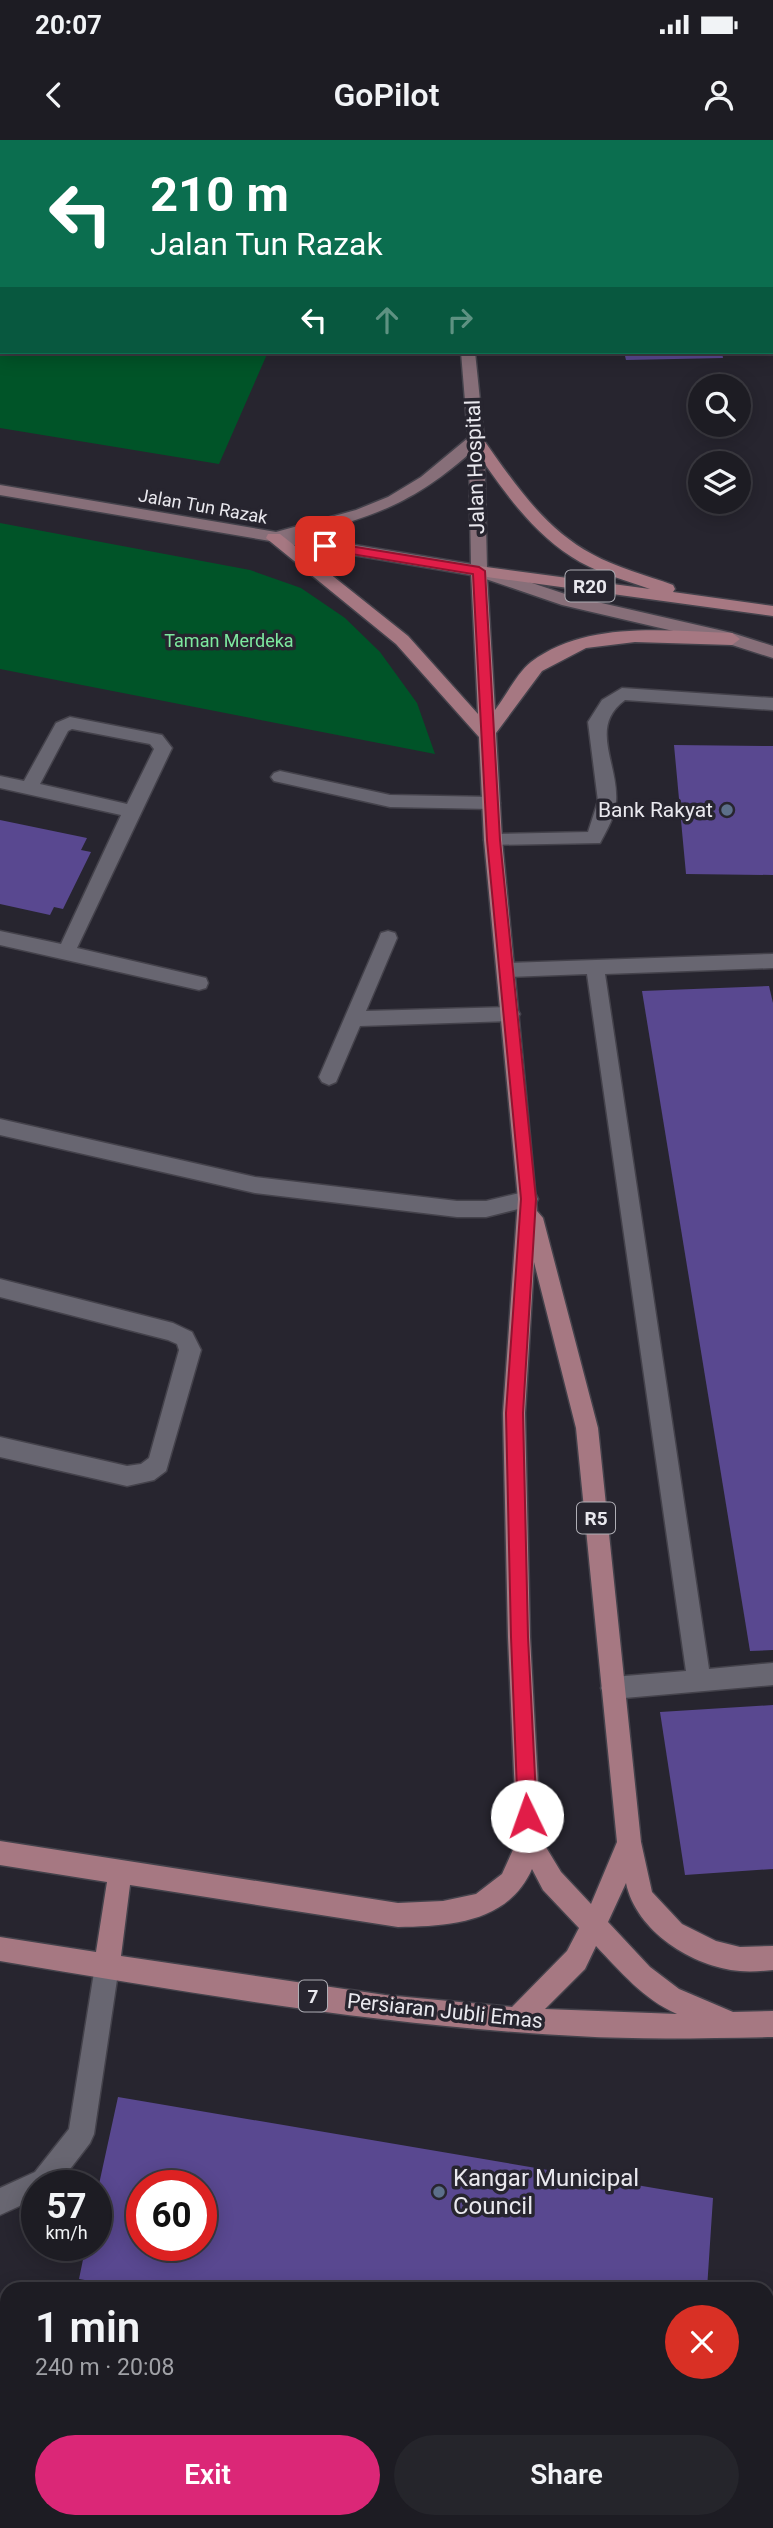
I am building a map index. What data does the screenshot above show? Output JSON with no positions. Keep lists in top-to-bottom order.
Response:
{
  "streets": {
    "main road": [
      "Jalan Hospital",
      "Jalan Tun Razak",
      "R20",
      "R5",
      "7",
      "Persiaran Jubli Emas"
    ]
  },
  "crossings": [
    ["Jalan Hospital", "Jalan Tun Razak"],
    ["Jalan Hospital", "R5"],
    ["7", "Persiaran Jubli Emas"]
  ],
  "parks": ["Taman Merdeka"],
  "places": ["Bank Rakyat", "Kangar Municipal Council"],
  "page": {
    "status": "20:07",
    "header": "GoPilot",
    "turn": ["210 m", "Jalan Tun Razak"],
    "speed": "57 km/h",
    "limit": "60",
    "heading": ["1 min", "240 m · 20:08"],
    "buttons": ["Exit", "Share"]
  }
}
